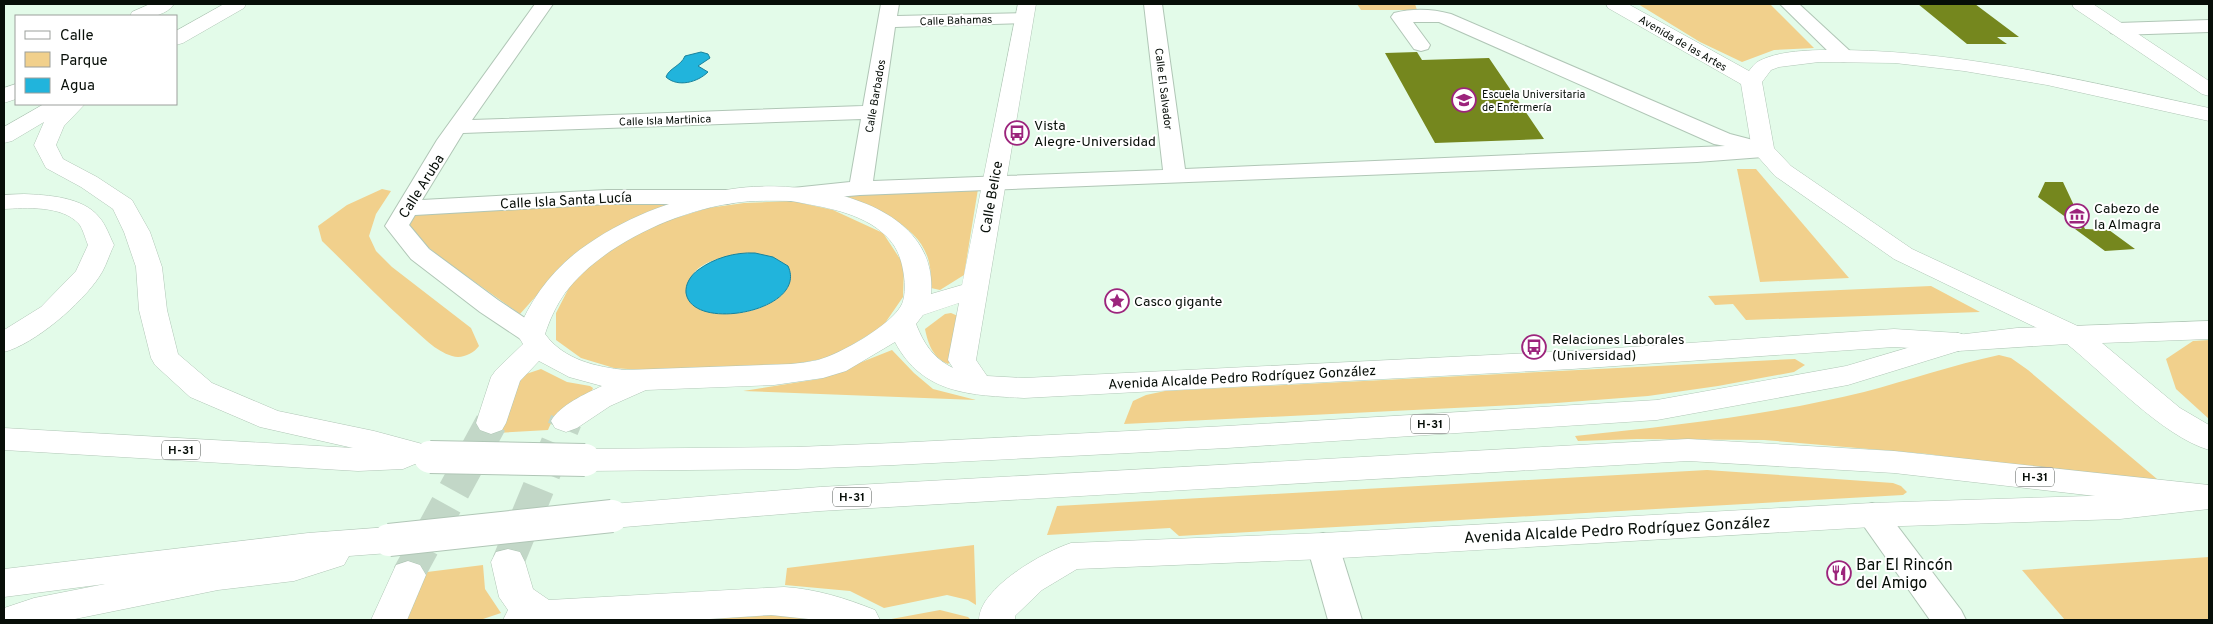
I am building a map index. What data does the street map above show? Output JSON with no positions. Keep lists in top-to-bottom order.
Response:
{
  "streets": {
    "main road": [
      "Avenida de las Artes",
      "Calle Belice",
      "Avenida Alcalde Pedro Rodríguez González",
      "H-31"
    ],
    "street": [
      "Calle Bahamas",
      "Calle El Salvador",
      "Calle Barbados",
      "Calle Isla Martinica",
      "Calle Aruba",
      "Calle Isla Santa Lucía"
    ]
  },
  "crossings": [
    ["Calle Bahamas", "Calle Barbados"],
    ["Calle Bahamas", "Calle Belice"],
    ["Calle Barbados", "Calle Isla Martinica"],
    ["Calle Isla Martinica", "Calle Aruba"],
    ["Calle Aruba", "Calle Isla Santa Lucía"],
    ["Calle Belice", "Avenida Alcalde Pedro Rodríguez González"],
    ["Avenida Alcalde Pedro Rodríguez González", "H-31"]
  ],
  "places": {
    "school or university": ["Escuela Universitaria de Enfermería"],
    "bus stop": ["Vista Alegre-Universidad", "Relaciones Laborales (Universidad)"],
    "museum": ["Cabezo de la Almagra"],
    "place": ["Casco gigante"],
    "restaurant": ["Bar El Rincón del Amigo"]
  },
  "legend": ["Calle", "Parque", "Agua"]
}
